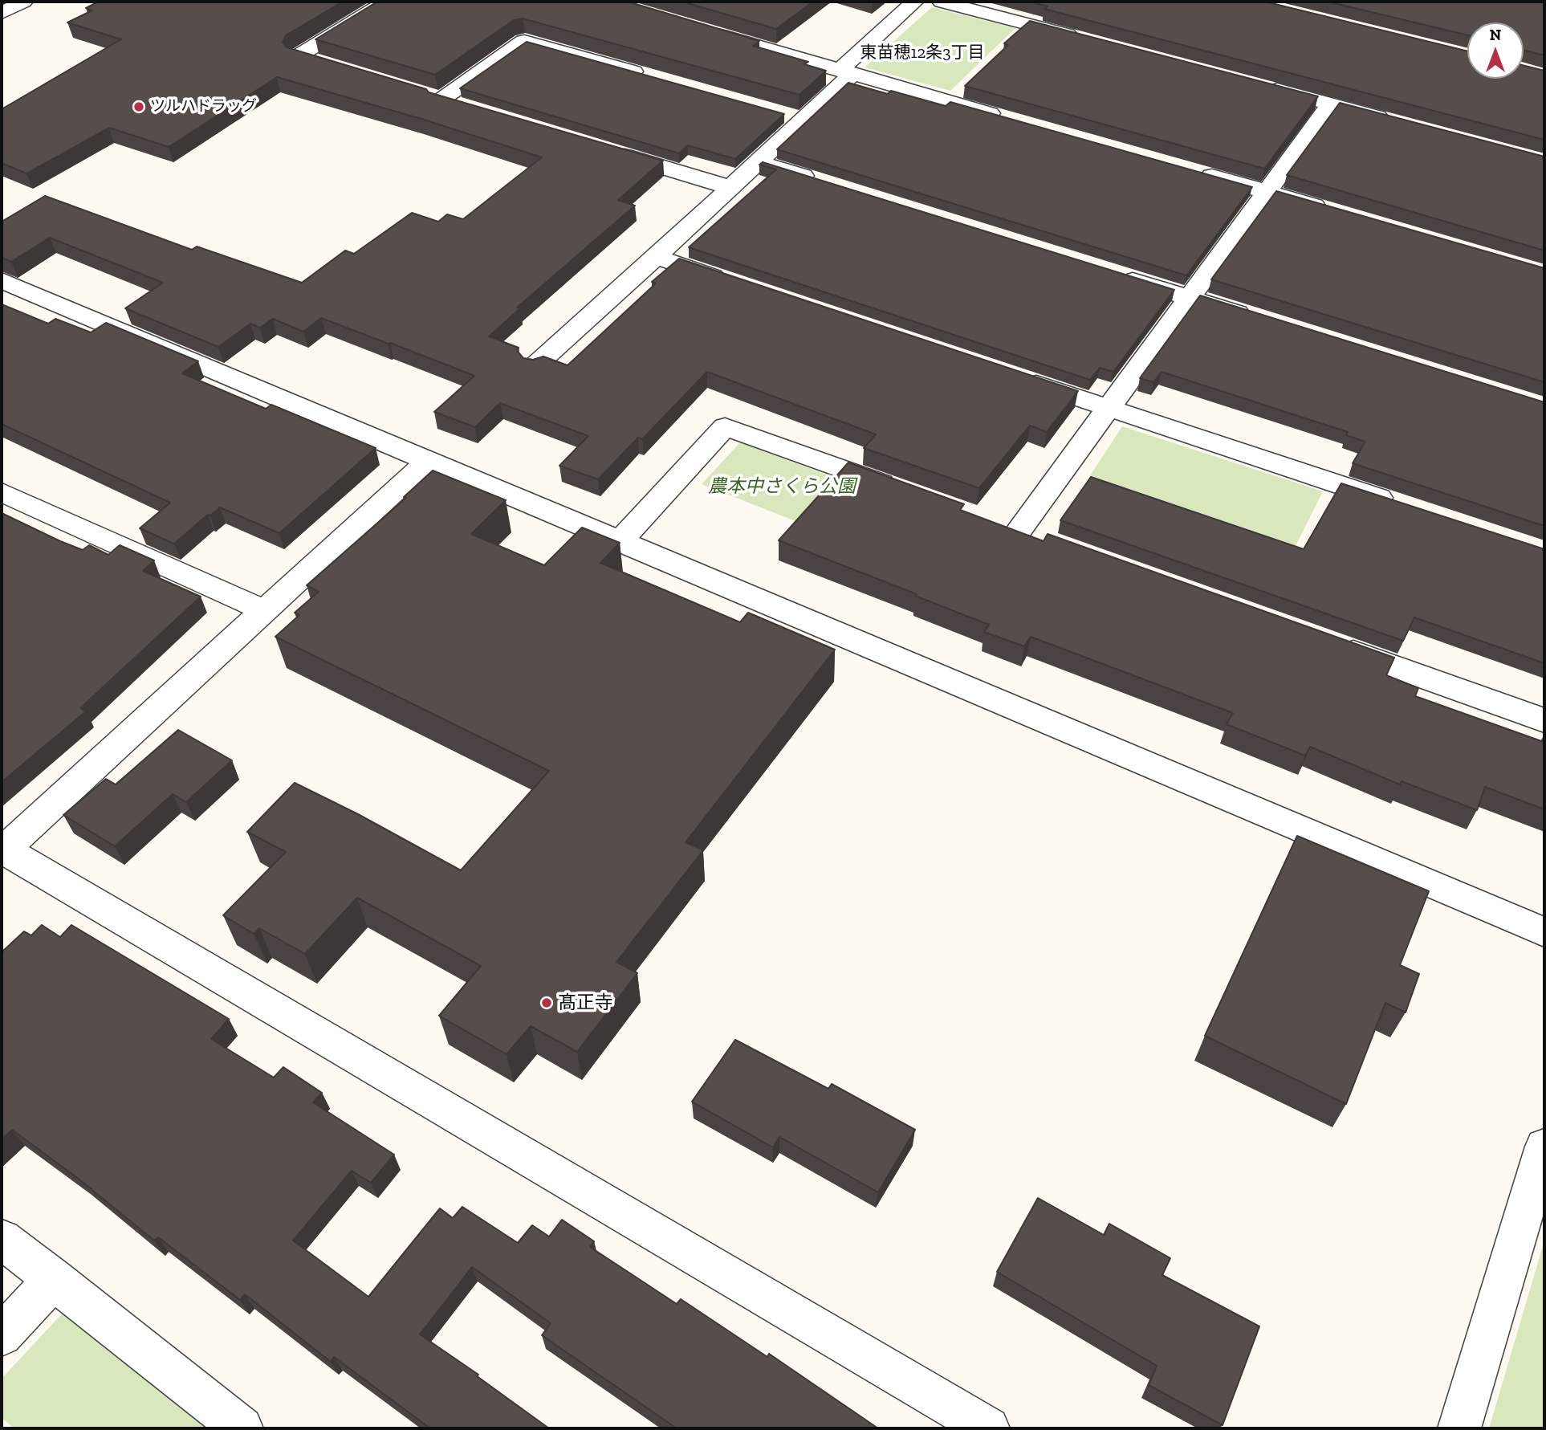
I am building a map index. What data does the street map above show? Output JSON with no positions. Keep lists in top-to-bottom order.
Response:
{
  "districts": ["東苗穂12条3丁目"],
  "parks": ["農本中さくら公園"],
  "places": ["ツルハドラッグ", "髙正寺"],
  "north": "top"
}
